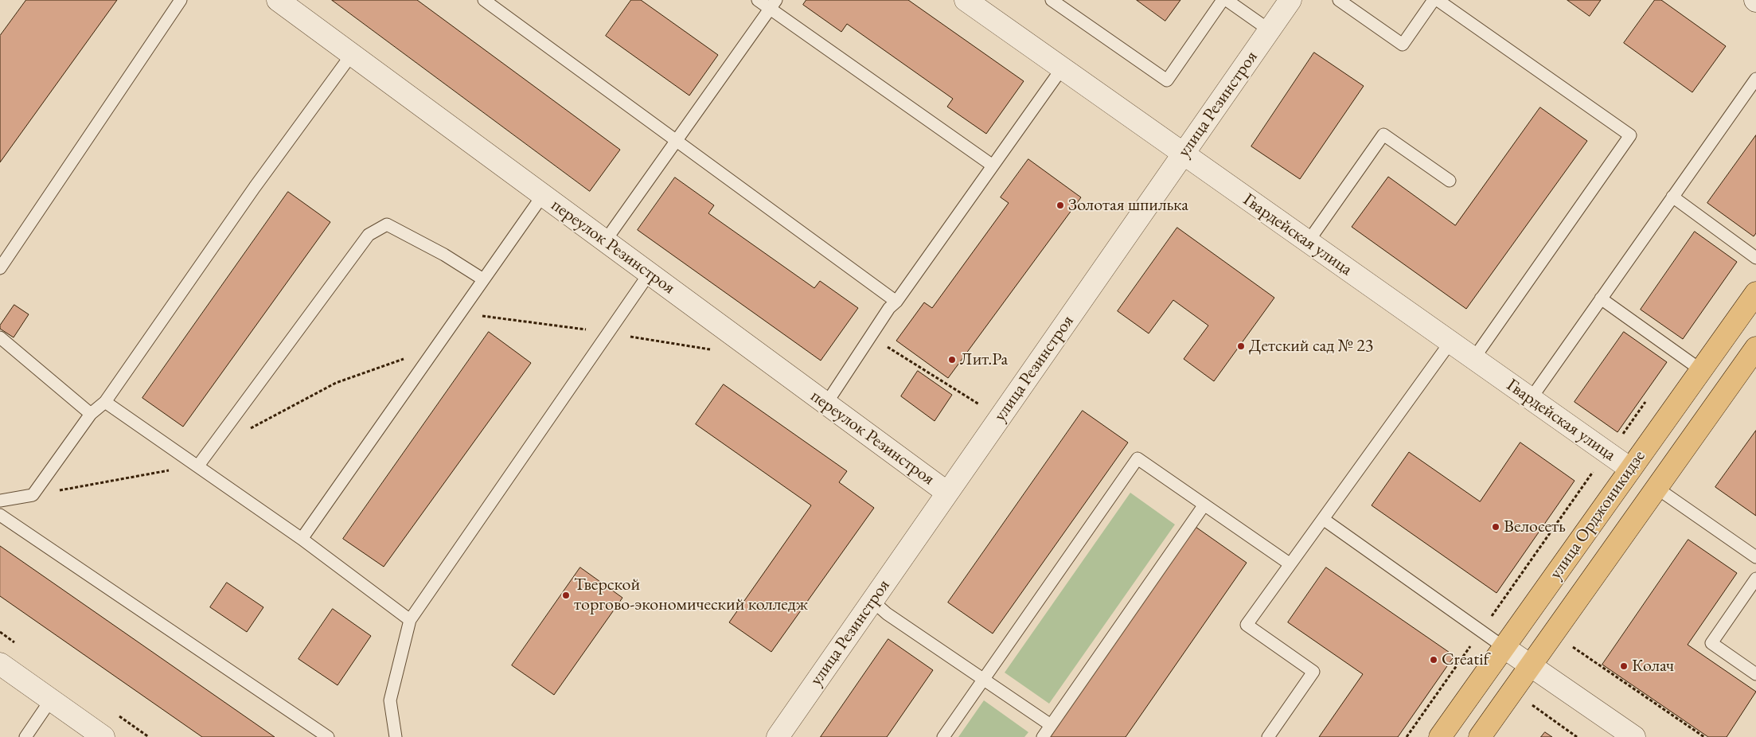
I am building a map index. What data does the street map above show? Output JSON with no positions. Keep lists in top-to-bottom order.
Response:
{
  "streets": {
    "main road": ["улица Орджоникидзе"],
    "street": ["улица Резинстроя", "Гвардейская улица", "переулок Резинстроя"]
  },
  "crossings": [
    ["улица Резинстроя", "Гвардейская улица"],
    ["улица Резинстроя", "переулок Резинстроя"],
    ["Гвардейская улица", "улица Орджоникидзе"]
  ],
  "places": [
    "Золотая шпилька",
    "Детский сад № 23",
    "Лит.Ра",
    "Велосеть",
    "Тверской торгово-экономический колледж",
    "Creatif",
    "Колач"
  ]
}
